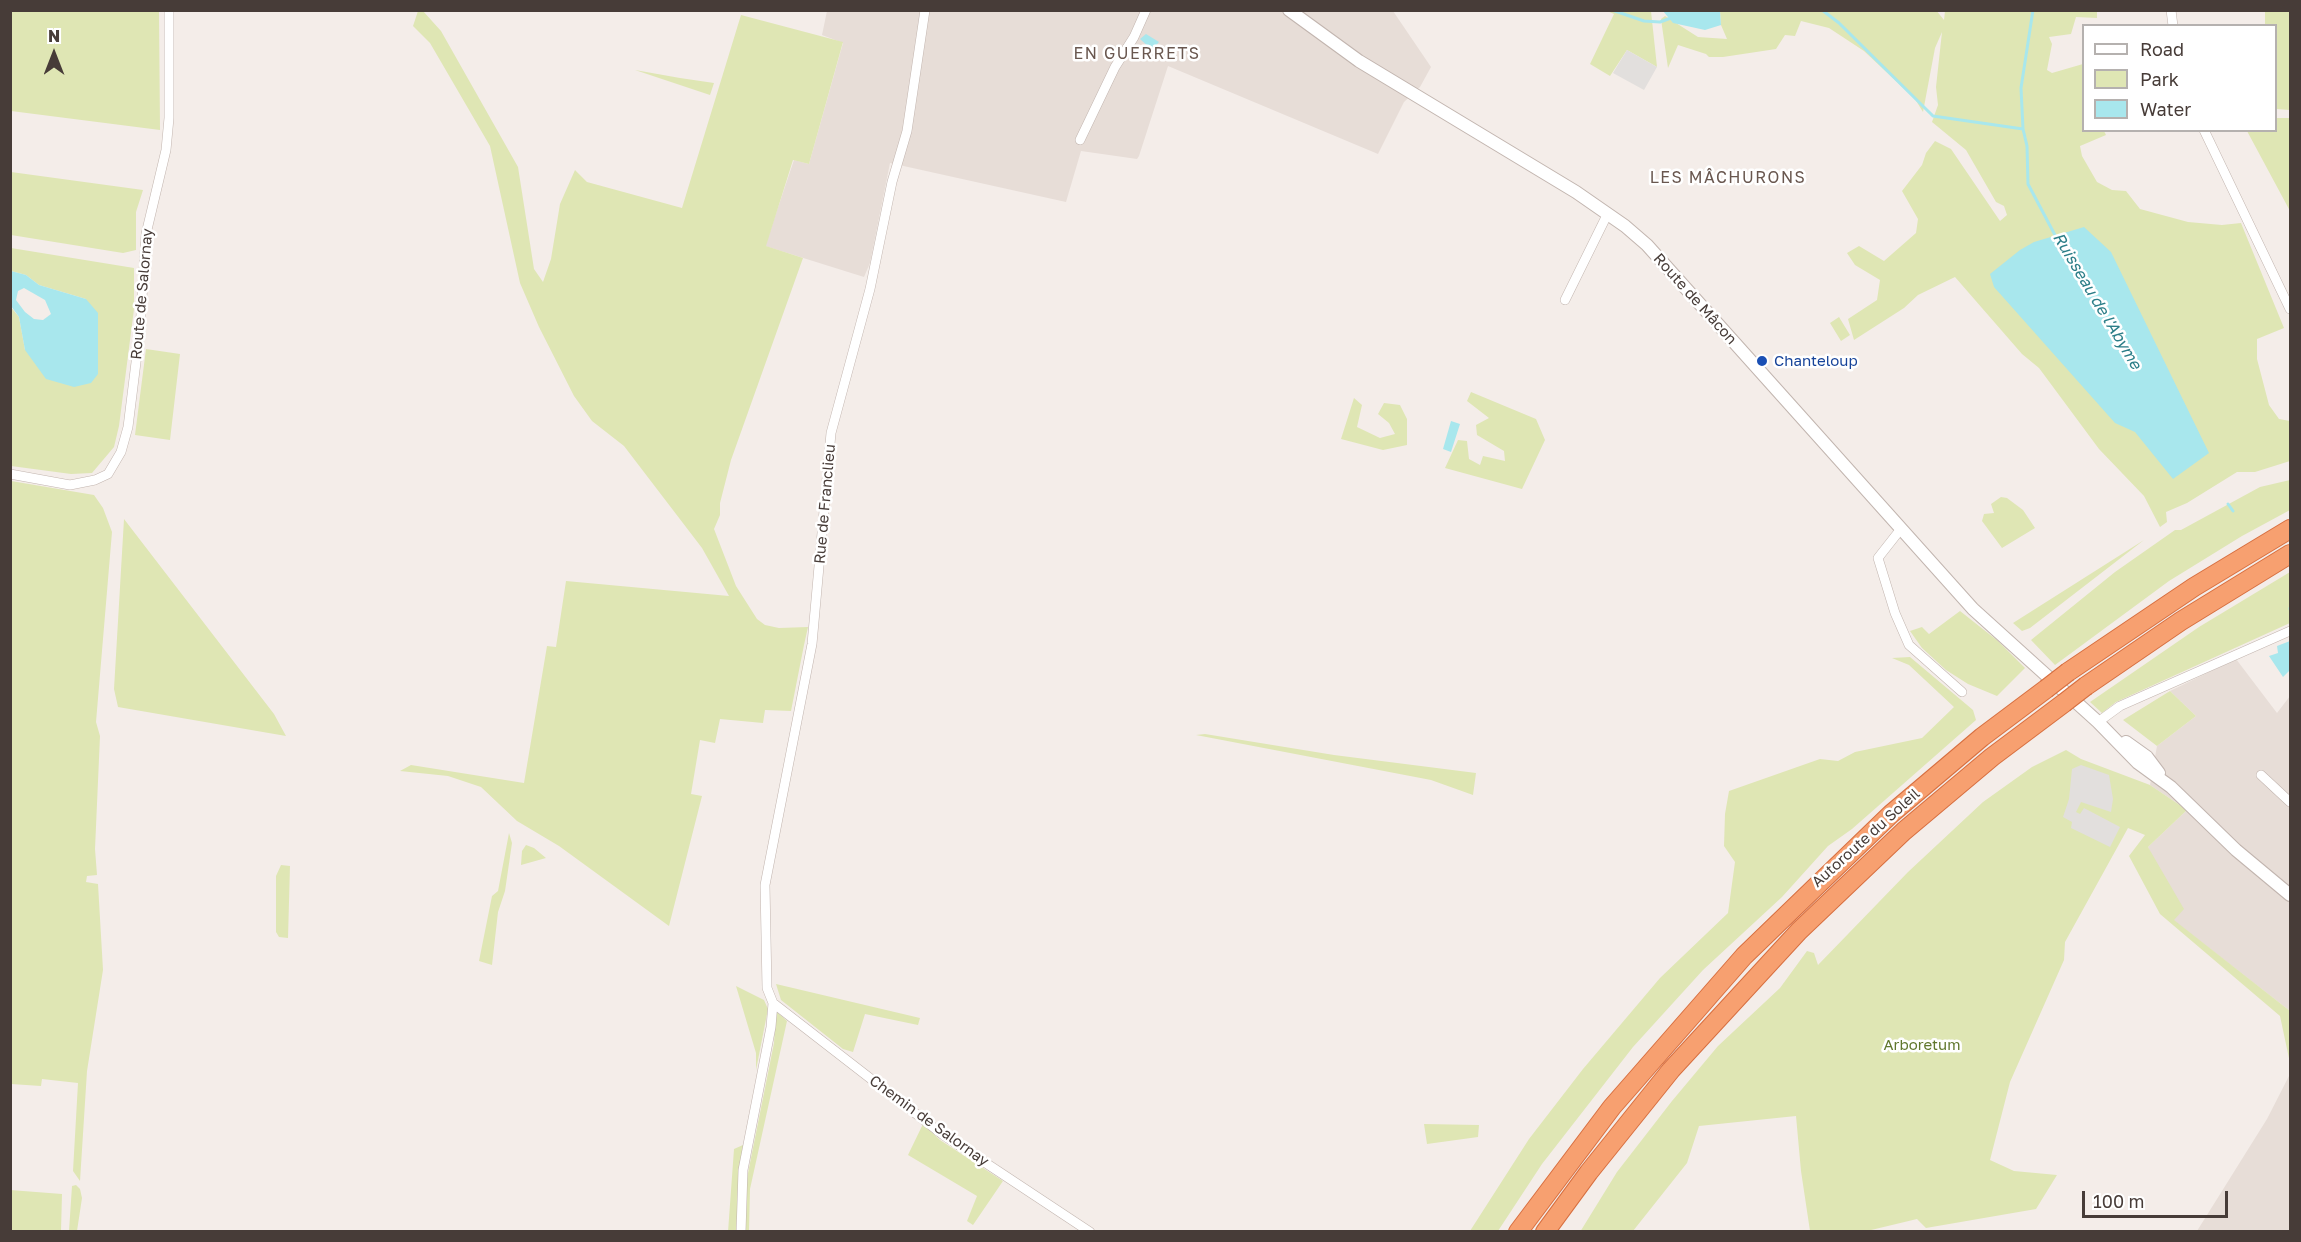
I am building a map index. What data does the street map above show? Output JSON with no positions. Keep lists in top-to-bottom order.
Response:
{
  "streets": {
    "highway": ["Autoroute du Soleil"],
    "street": [
      "Route de Salornay",
      "Route de Mâcon",
      "Rue de Franclieu",
      "Chemin de Salornay"
    ]
  },
  "crossings": [
    ["Route de Mâcon", "Autoroute du Soleil"],
    ["Rue de Franclieu", "Chemin de Salornay"]
  ],
  "districts": ["EN GUERRETS", "LES MÂCHURONS"],
  "water": ["Ruisseau de l'Abyme"],
  "parks": ["Arboretum"],
  "places": ["Chanteloup"],
  "legend": ["Road", "Park", "Water"],
  "scale_bar": "100 m",
  "north": "top"
}
